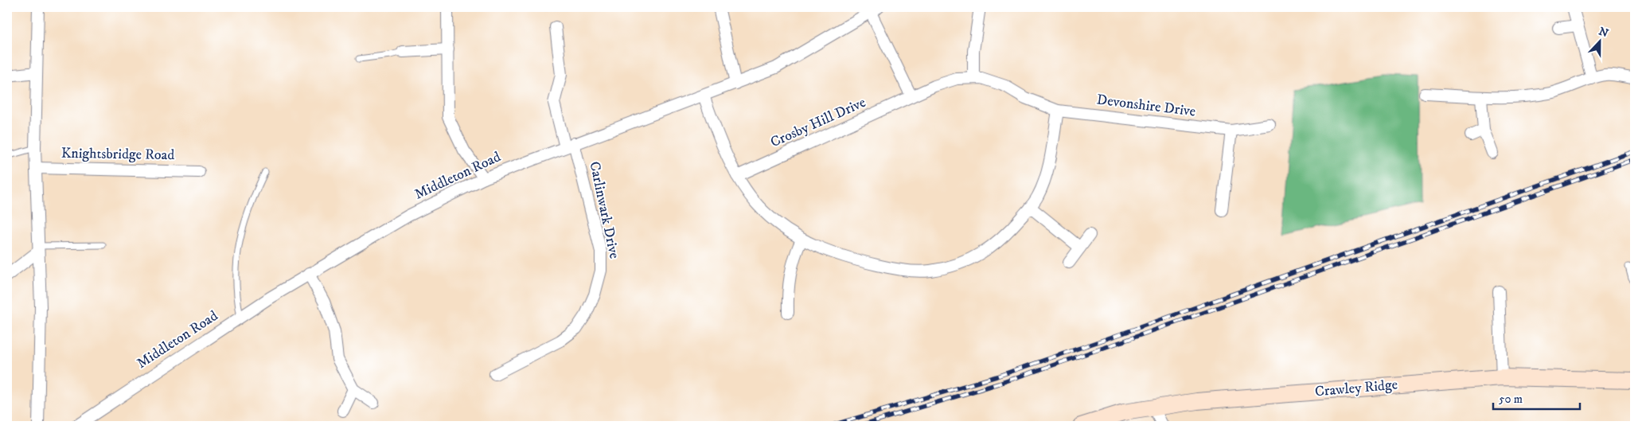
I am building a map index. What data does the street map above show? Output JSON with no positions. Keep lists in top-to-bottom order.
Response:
{
  "streets": {
    "street": [
      "Devonshire Drive",
      "Crosby Hill Drive",
      "Knightsbridge Road",
      "Middleton Road",
      "Carlinwark Drive",
      "Crawley Ridge"
    ]
  },
  "crossings": [
    ["Devonshire Drive", "Crosby Hill Drive"],
    ["Middleton Road", "Carlinwark Drive"]
  ],
  "scale_bar": "50 m",
  "north": "top"
}
